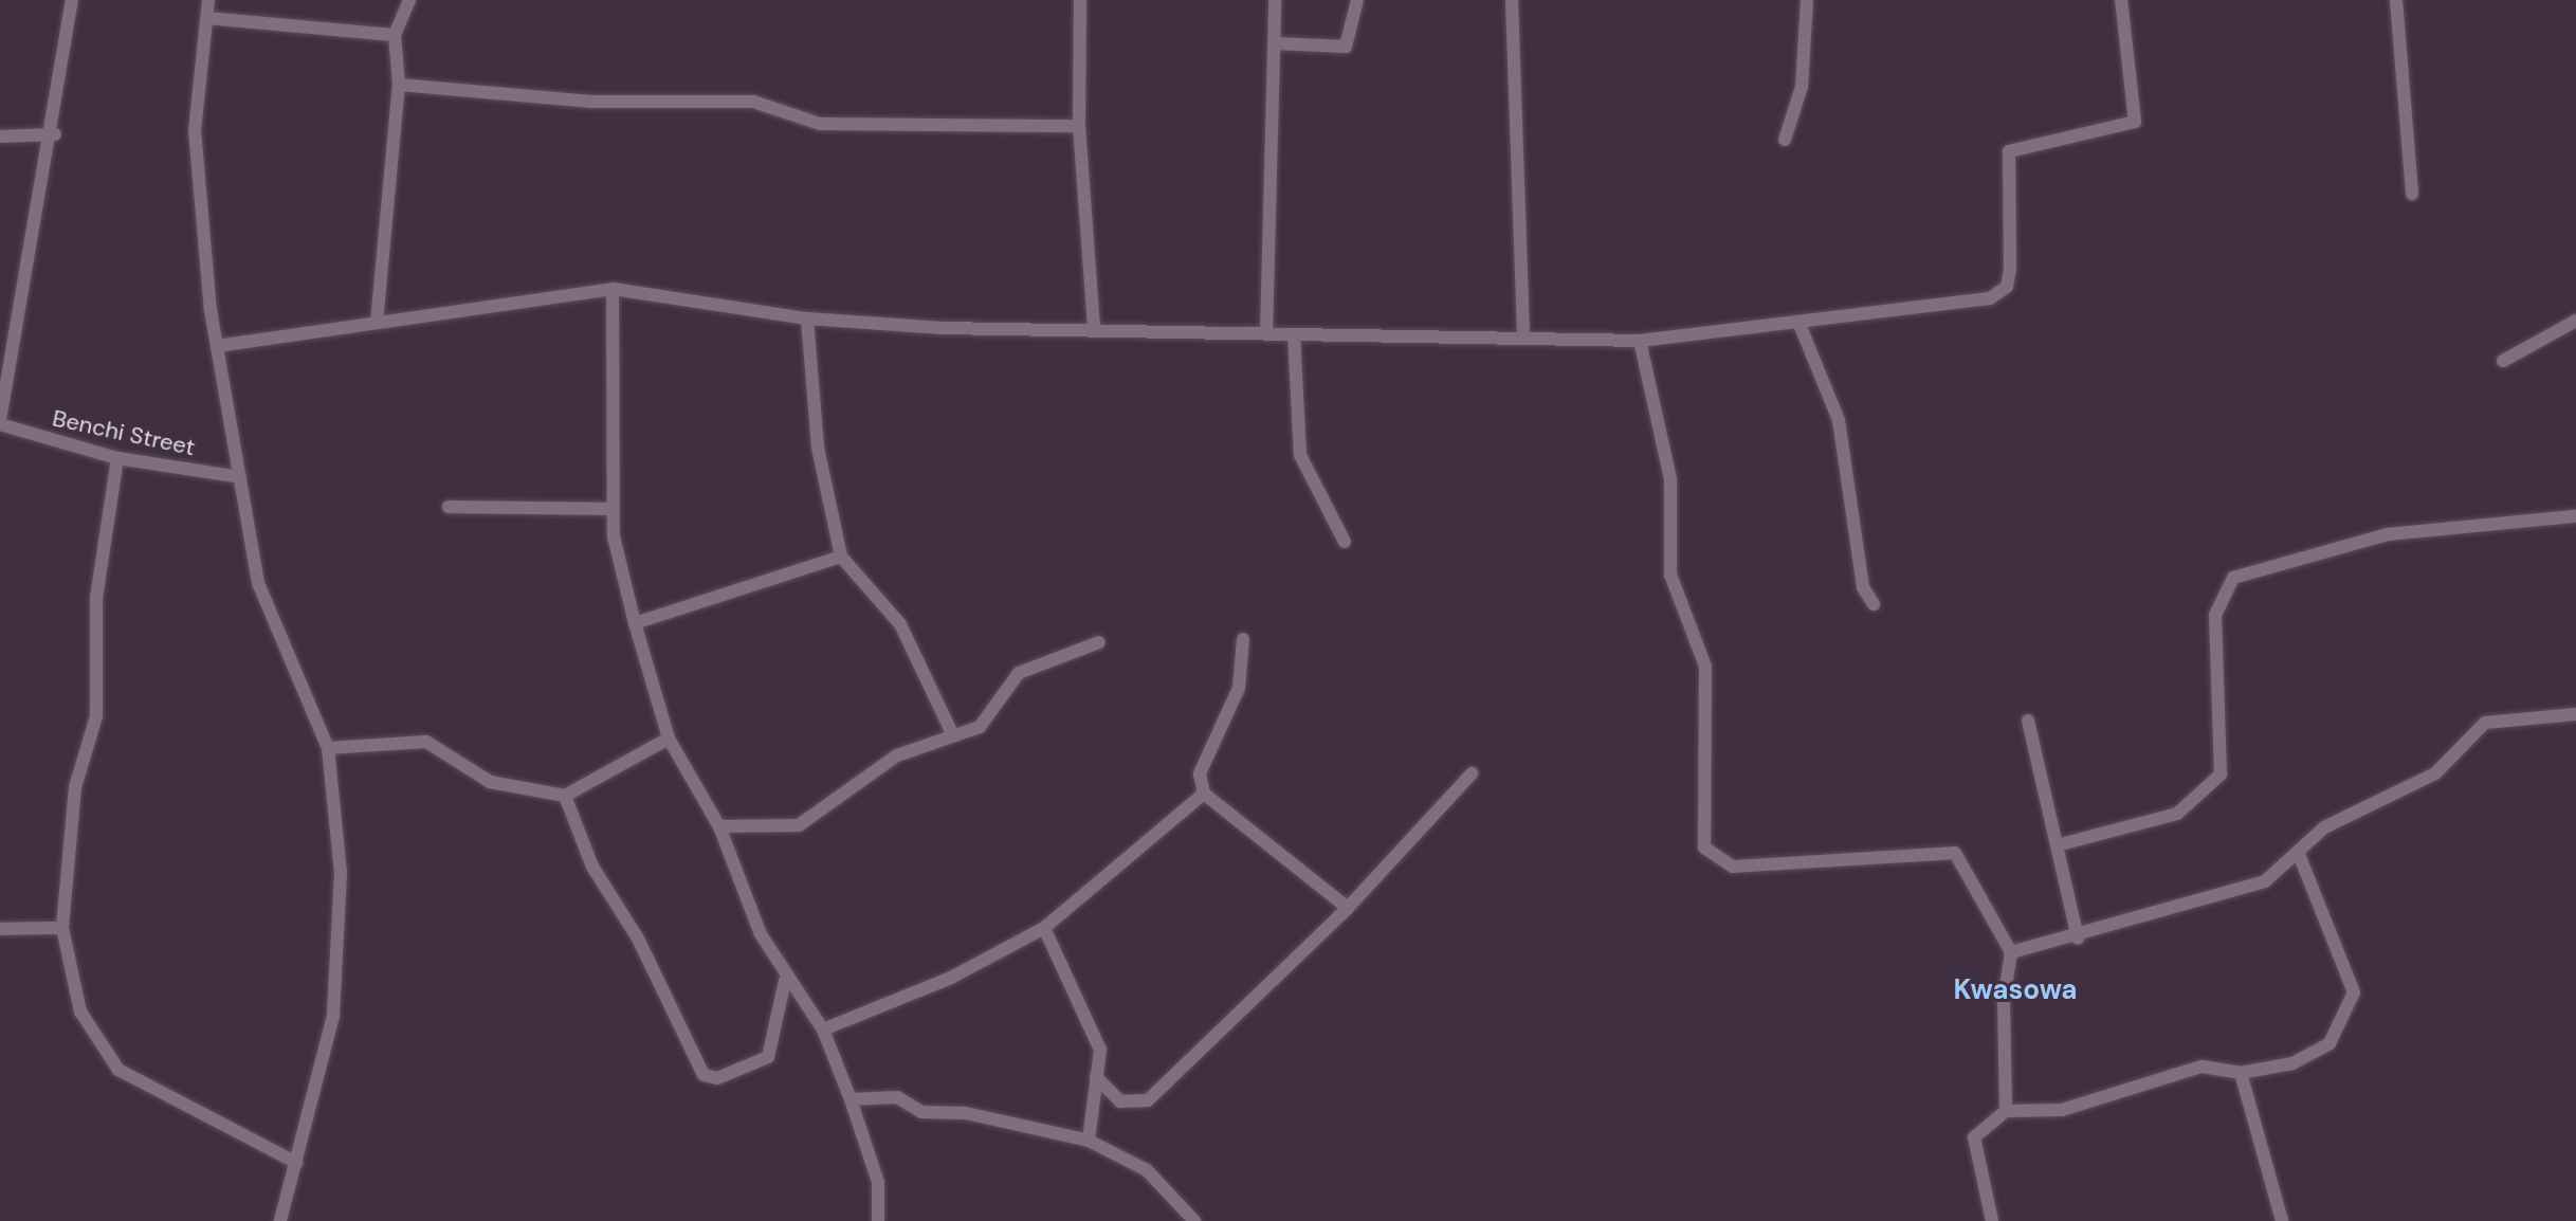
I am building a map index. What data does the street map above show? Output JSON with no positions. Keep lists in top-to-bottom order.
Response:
{
  "streets": {
    "street": ["Benchi Street"]
  },
  "districts": ["Kwasowa"]
}
